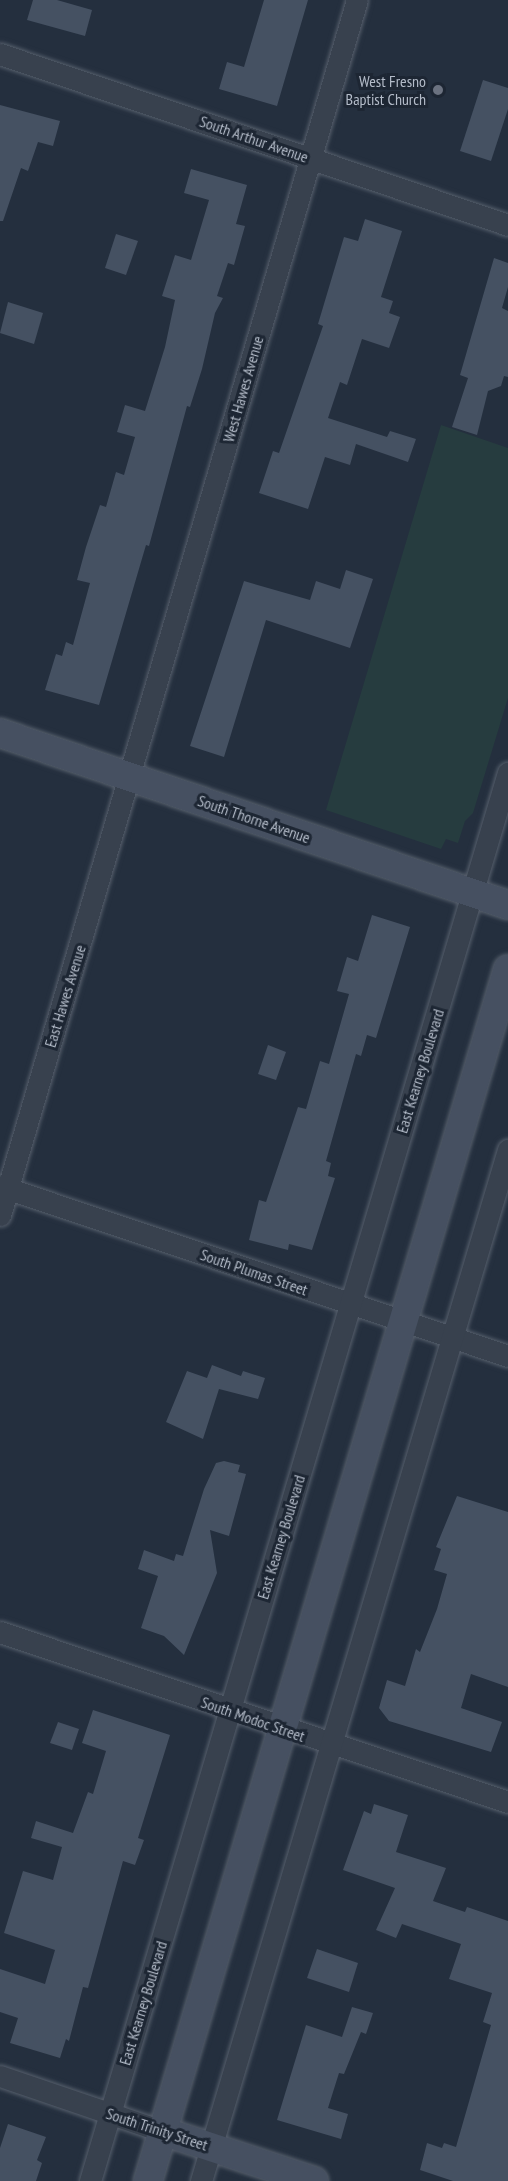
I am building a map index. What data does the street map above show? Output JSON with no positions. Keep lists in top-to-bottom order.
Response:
{
  "streets": {
    "main road": ["South Thorne Avenue", "South Trinity Street"],
    "street": [
      "South Arthur Avenue",
      "West Hawes Avenue",
      "East Hawes Avenue",
      "East Kearney Boulevard",
      "South Plumas Street",
      "South Modoc Street"
    ]
  },
  "crossings": [
    ["South Arthur Avenue", "West Hawes Avenue"],
    ["West Hawes Avenue", "South Thorne Avenue"],
    ["West Hawes Avenue", "East Hawes Avenue"],
    ["South Thorne Avenue", "East Hawes Avenue"],
    ["South Thorne Avenue", "East Kearney Boulevard"],
    ["East Hawes Avenue", "South Plumas Street"],
    ["East Kearney Boulevard", "South Plumas Street"],
    ["East Kearney Boulevard", "South Modoc Street"],
    ["East Kearney Boulevard", "South Trinity Street"]
  ],
  "places": ["West Fresno Baptist Church"]
}
